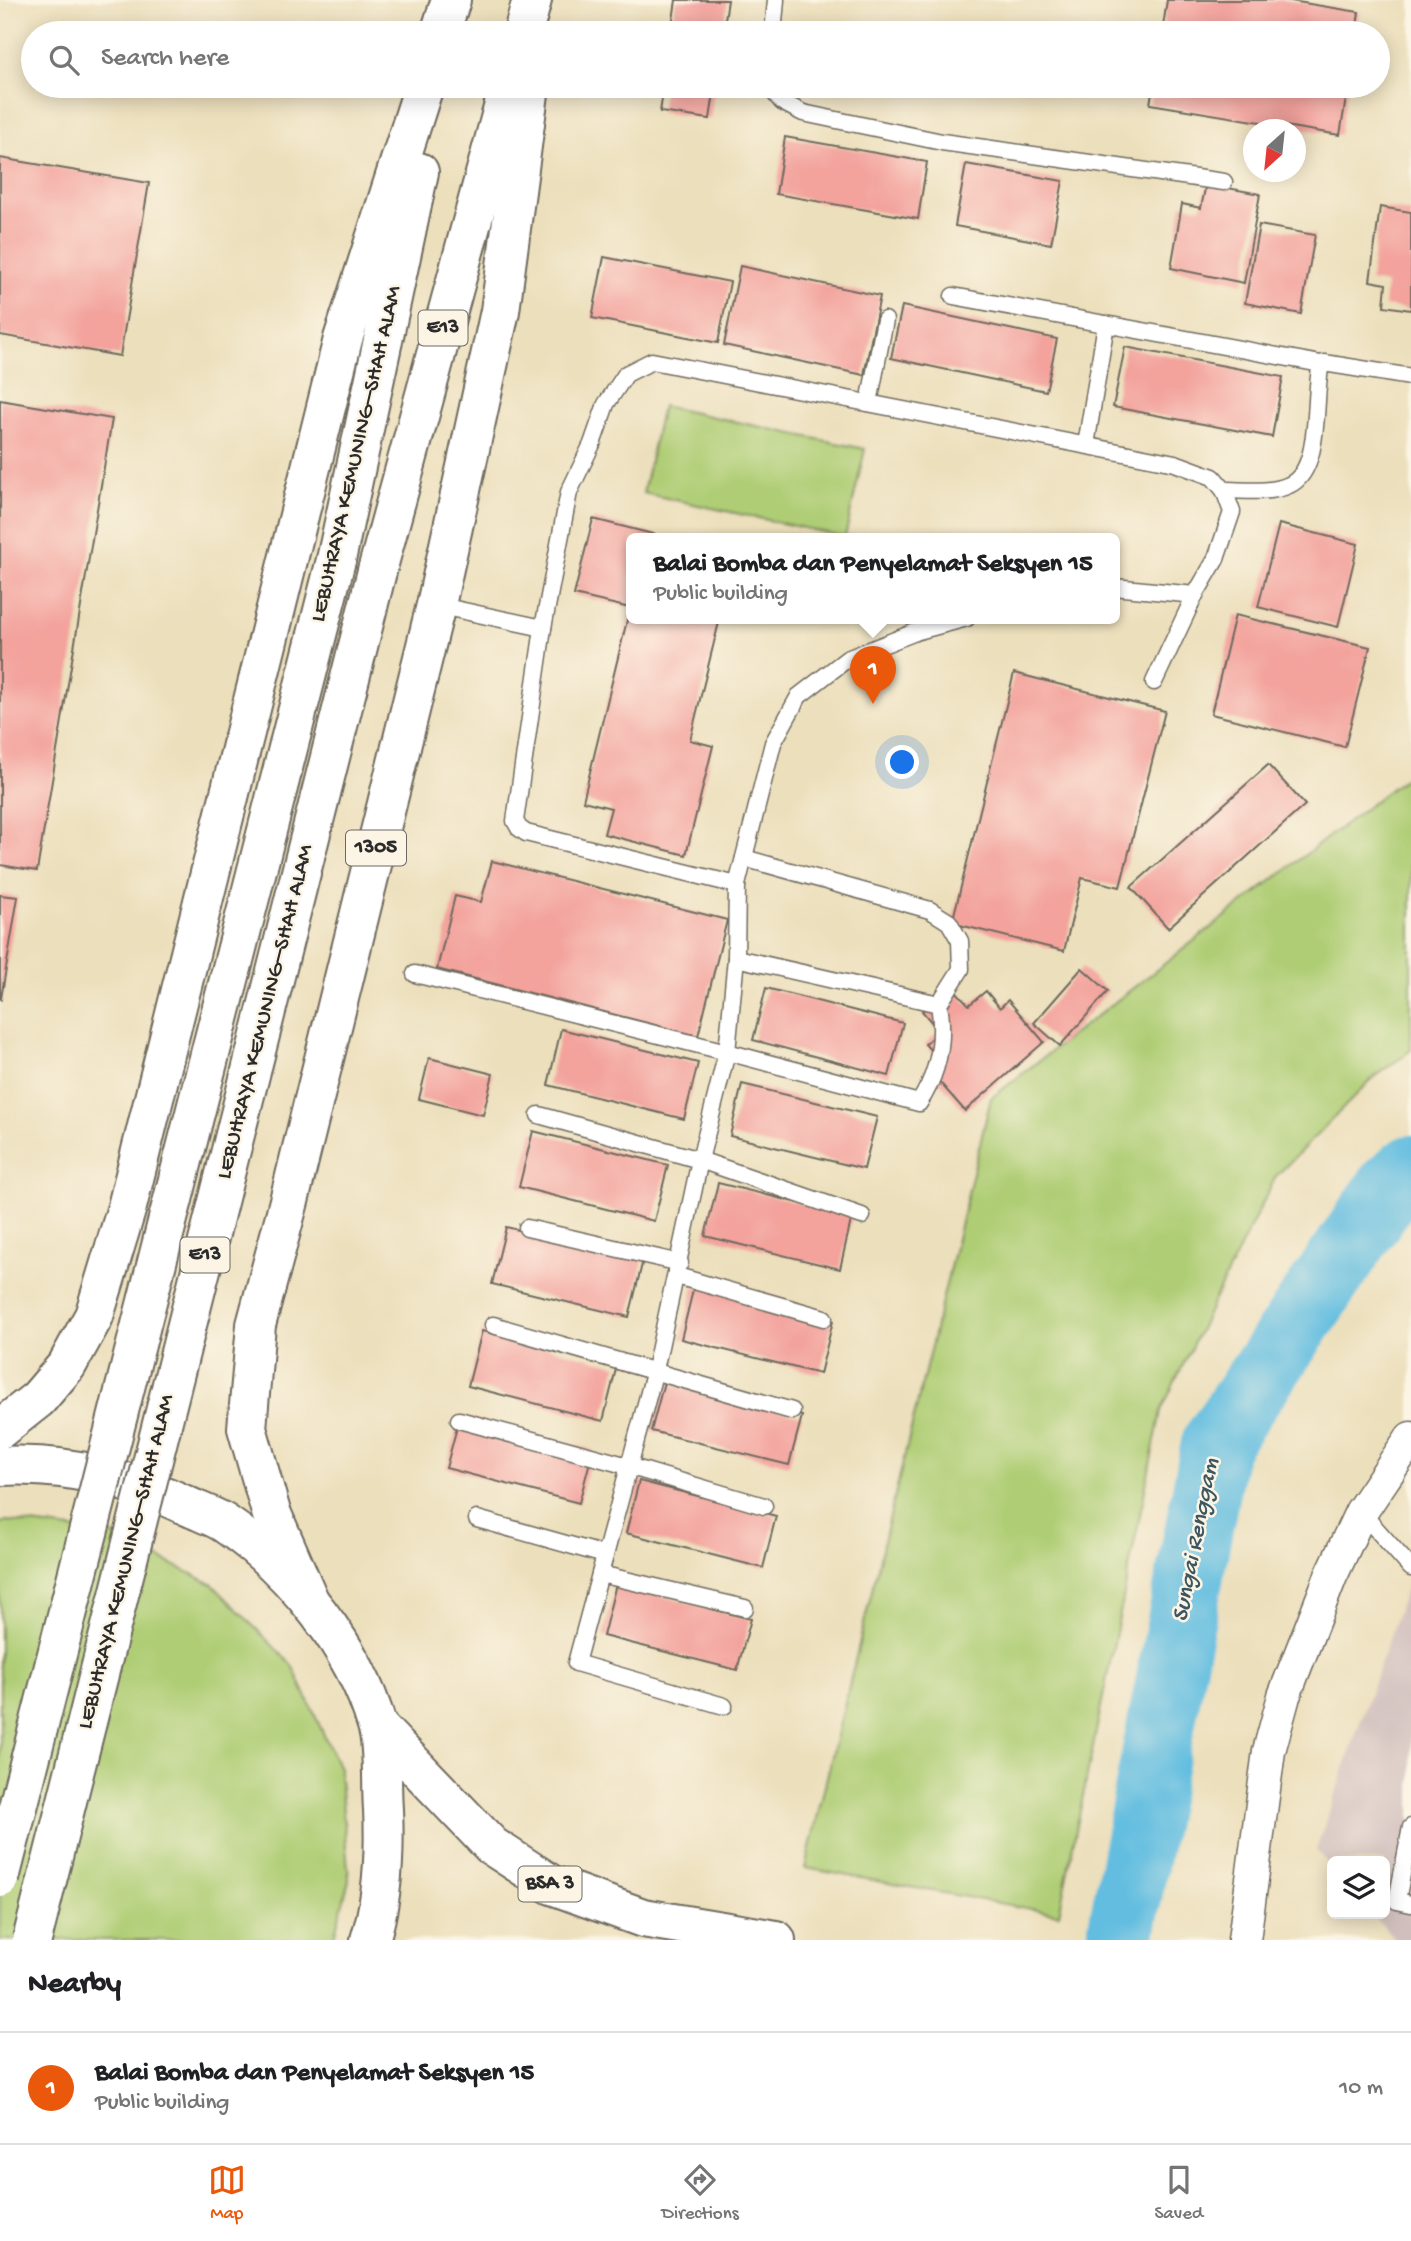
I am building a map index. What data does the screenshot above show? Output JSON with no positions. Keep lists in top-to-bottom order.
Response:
{
  "streets": {
    "main road": [
      "E13",
      "LEBUHRAYA KEMUNING–SHAH ALAM",
      "1305",
      "BSA 3"
    ]
  },
  "water": ["Sungai Renggam"],
  "north": "bottom left",
  "page": {
    "search": "Search here",
    "popup": ["Balai Bomba dan Penyelamat Seksyen 15", "Public building"],
    "pins": "1",
    "heading": "Nearby",
    "list": [
      {
        "mark": "1",
        "name": "Balai Bomba dan Penyelamat Seksyen 15",
        "note": "Public building",
        "value": "10 m"
      }
    ],
    "nav": ["Map", "Directions", "Saved"]
  }
}
